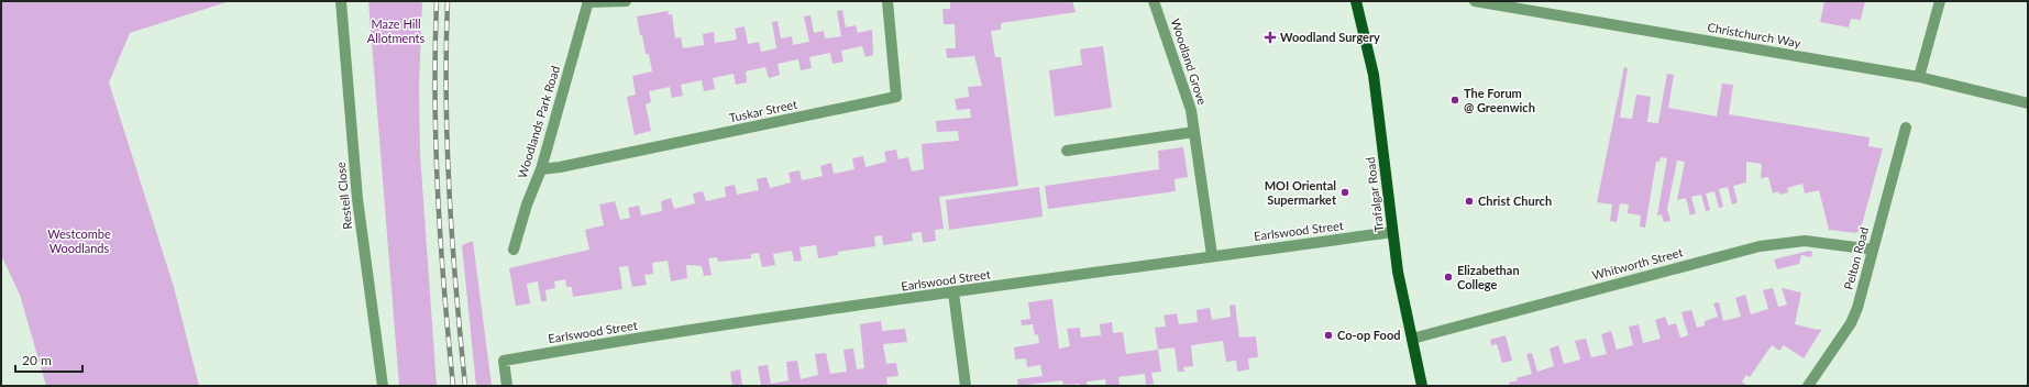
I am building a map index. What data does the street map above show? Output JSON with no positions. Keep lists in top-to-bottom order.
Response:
{
  "streets": {
    "main road": ["Trafalgar Road"],
    "street": [
      "Christchurch Way",
      "Woodland Grove",
      "Tuskar Street",
      "Woodlands Park Road",
      "Restell Close",
      "Earlswood Street",
      "Pelton Road",
      "Whitworth Street"
    ]
  },
  "crossings": [
    ["Woodland Grove", "Earlswood Street"],
    ["Tuskar Street", "Woodlands Park Road"],
    ["Trafalgar Road", "Earlswood Street"],
    ["Trafalgar Road", "Whitworth Street"],
    ["Pelton Road", "Whitworth Street"]
  ],
  "parks": ["Maze Hill Allotments", "Westcombe Woodlands"],
  "places": {
    "health": ["Woodland Surgery"],
    "other": [
      "The Forum @ Greenwich",
      "MOI Oriental Supermarket",
      "Christ Church",
      "Elizabethan College",
      "Co-op Food"
    ]
  },
  "scale_bar": "20 m"
}
